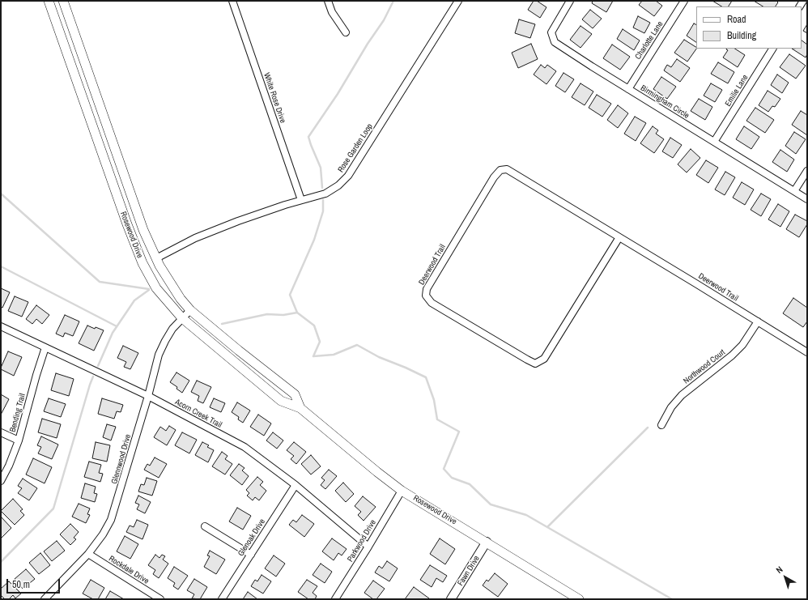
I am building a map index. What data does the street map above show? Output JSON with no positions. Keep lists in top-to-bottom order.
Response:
{
  "streets": {
    "main road": ["Rosewood Drive"],
    "street": [
      "Charlotte Lane",
      "Emilie Lane",
      "White Rose Drive",
      "Birmingham Circle",
      "Rose Garden Loop",
      "Deerwood Trail",
      "Northwood Court",
      "Bending Trail",
      "Acorn Creek Trail",
      "Glennwood Drive",
      "Glenoak Drive",
      "Parkwood Drive",
      "Rockdale Drive",
      "Fawn Drive"
    ]
  },
  "crossings": [
    ["Charlotte Lane", "Birmingham Circle"],
    ["Emilie Lane", "Birmingham Circle"],
    ["White Rose Drive", "Rose Garden Loop"],
    ["Rose Garden Loop", "Rosewood Drive"],
    ["Rosewood Drive", "Glennwood Drive"],
    ["Rosewood Drive", "Parkwood Drive"],
    ["Rosewood Drive", "Fawn Drive"],
    ["Deerwood Trail", "Northwood Court"],
    ["Bending Trail", "Acorn Creek Trail"],
    ["Acorn Creek Trail", "Glennwood Drive"],
    ["Acorn Creek Trail", "Glenoak Drive"],
    ["Acorn Creek Trail", "Parkwood Drive"],
    ["Glennwood Drive", "Rockdale Drive"]
  ],
  "legend": ["Road", "Building"],
  "scale_bar": "50 m",
  "north": "top left"
}
